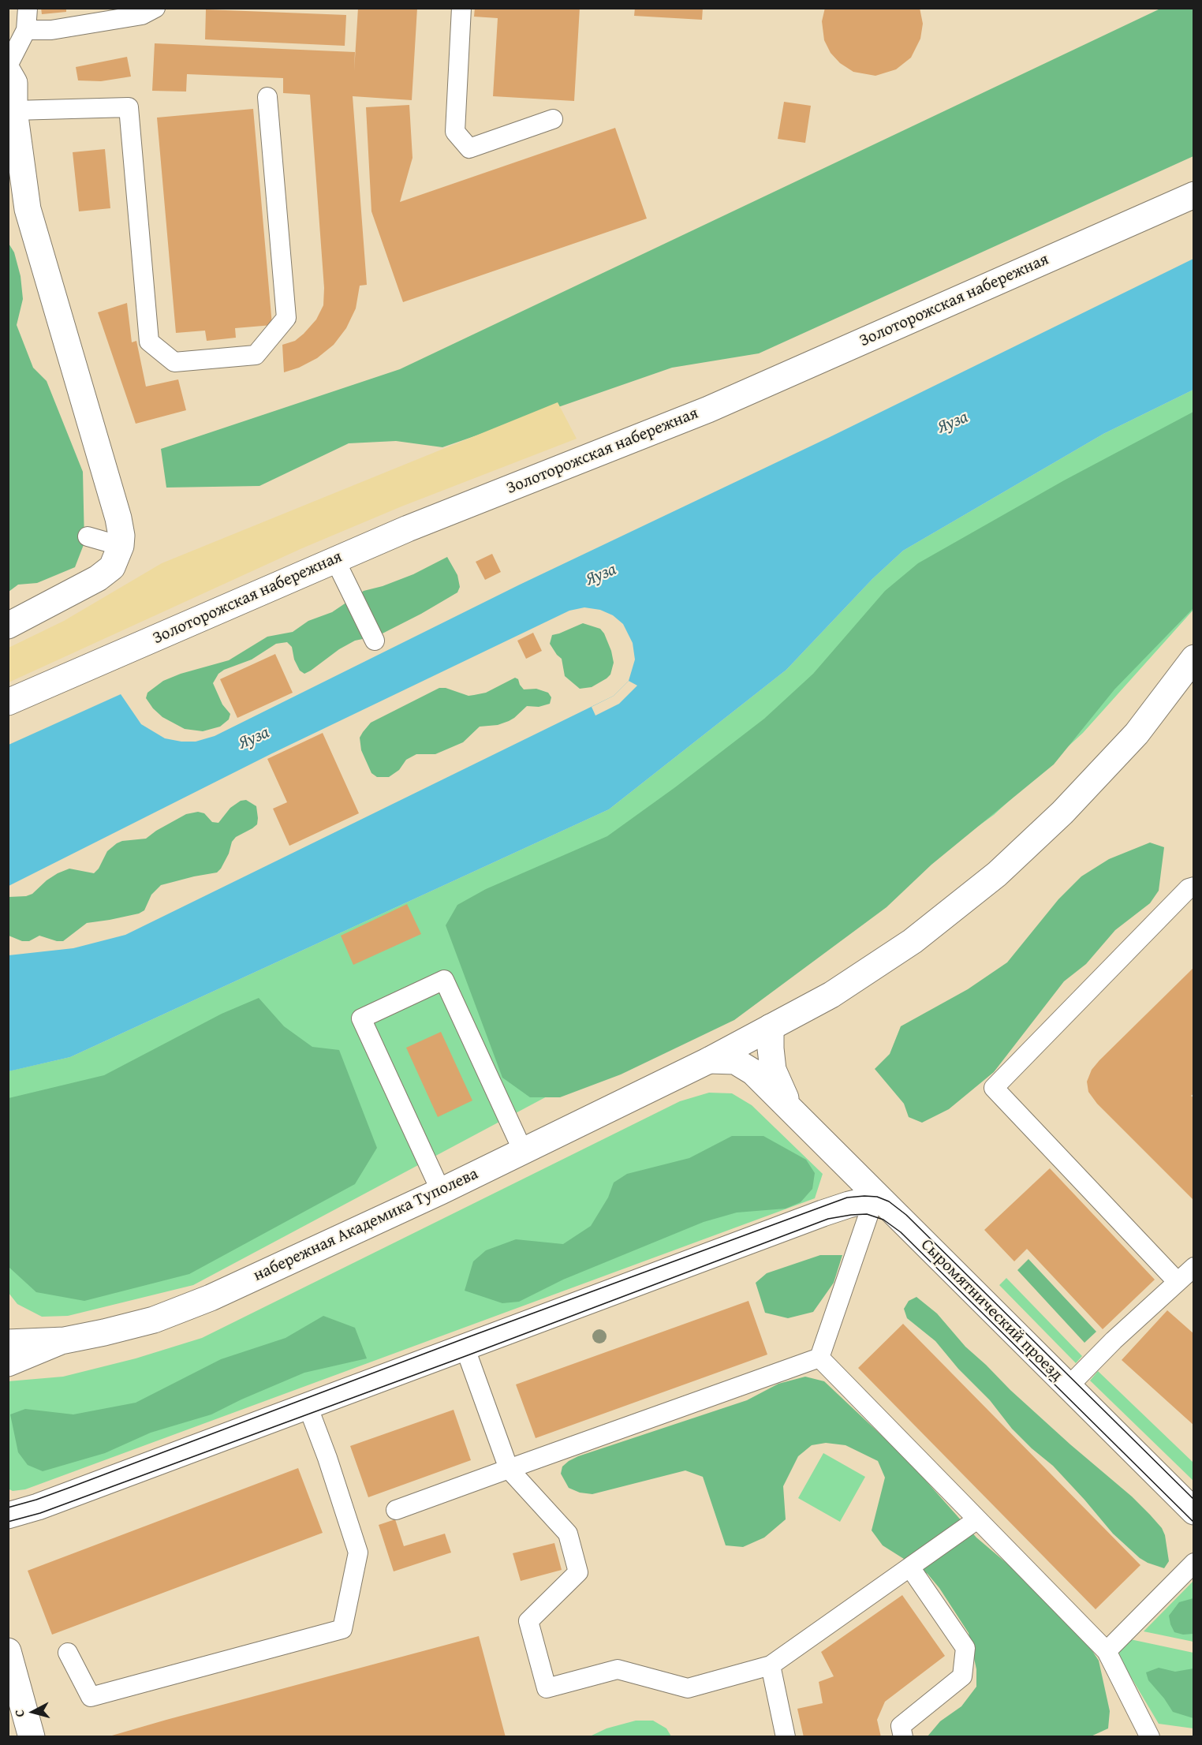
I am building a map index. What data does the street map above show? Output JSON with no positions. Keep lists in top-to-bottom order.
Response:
{
  "streets": {
    "main road": ["Золоторожская набережная", "набережная Академика Туполева", "Сыромятнический проезд"]
  },
  "crossings": [
    ["набережная Академика Туполева", "Сыромятнический проезд"]
  ],
  "water": ["Яуза"],
  "north": "left"
}
